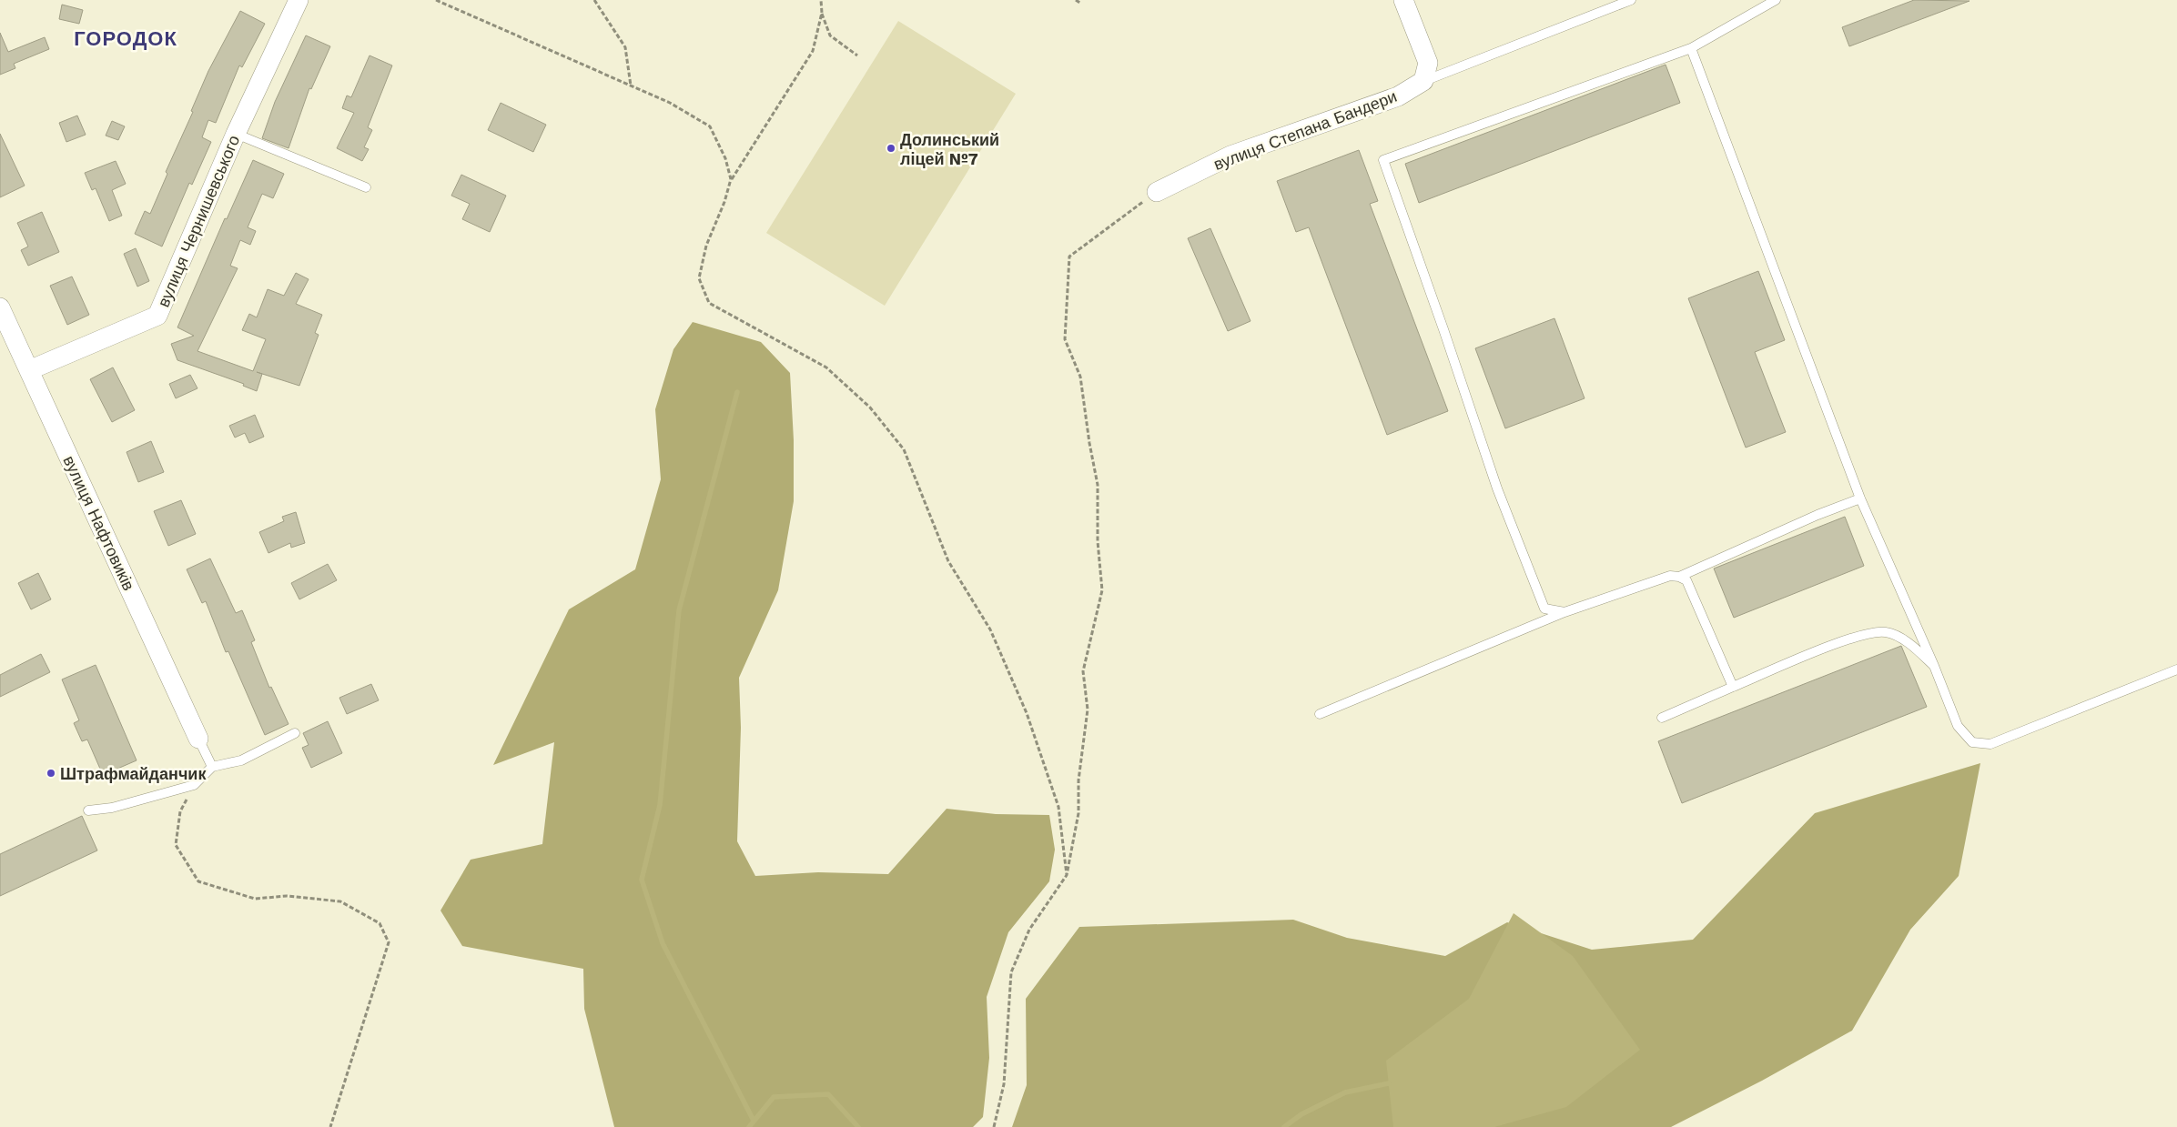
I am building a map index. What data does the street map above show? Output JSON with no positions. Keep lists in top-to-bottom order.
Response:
{
  "streets": {
    "street": ["вулиця Степана Бандери", "вулиця Чернишевського", "вулиця Нафтовиків"]
  },
  "crossings": [
    ["вулиця Чернишевського", "вулиця Нафтовиків"]
  ],
  "districts": ["ГОРОДОК"],
  "places": ["Долинський ліцей №7", "Штрафмайданчик"]
}
